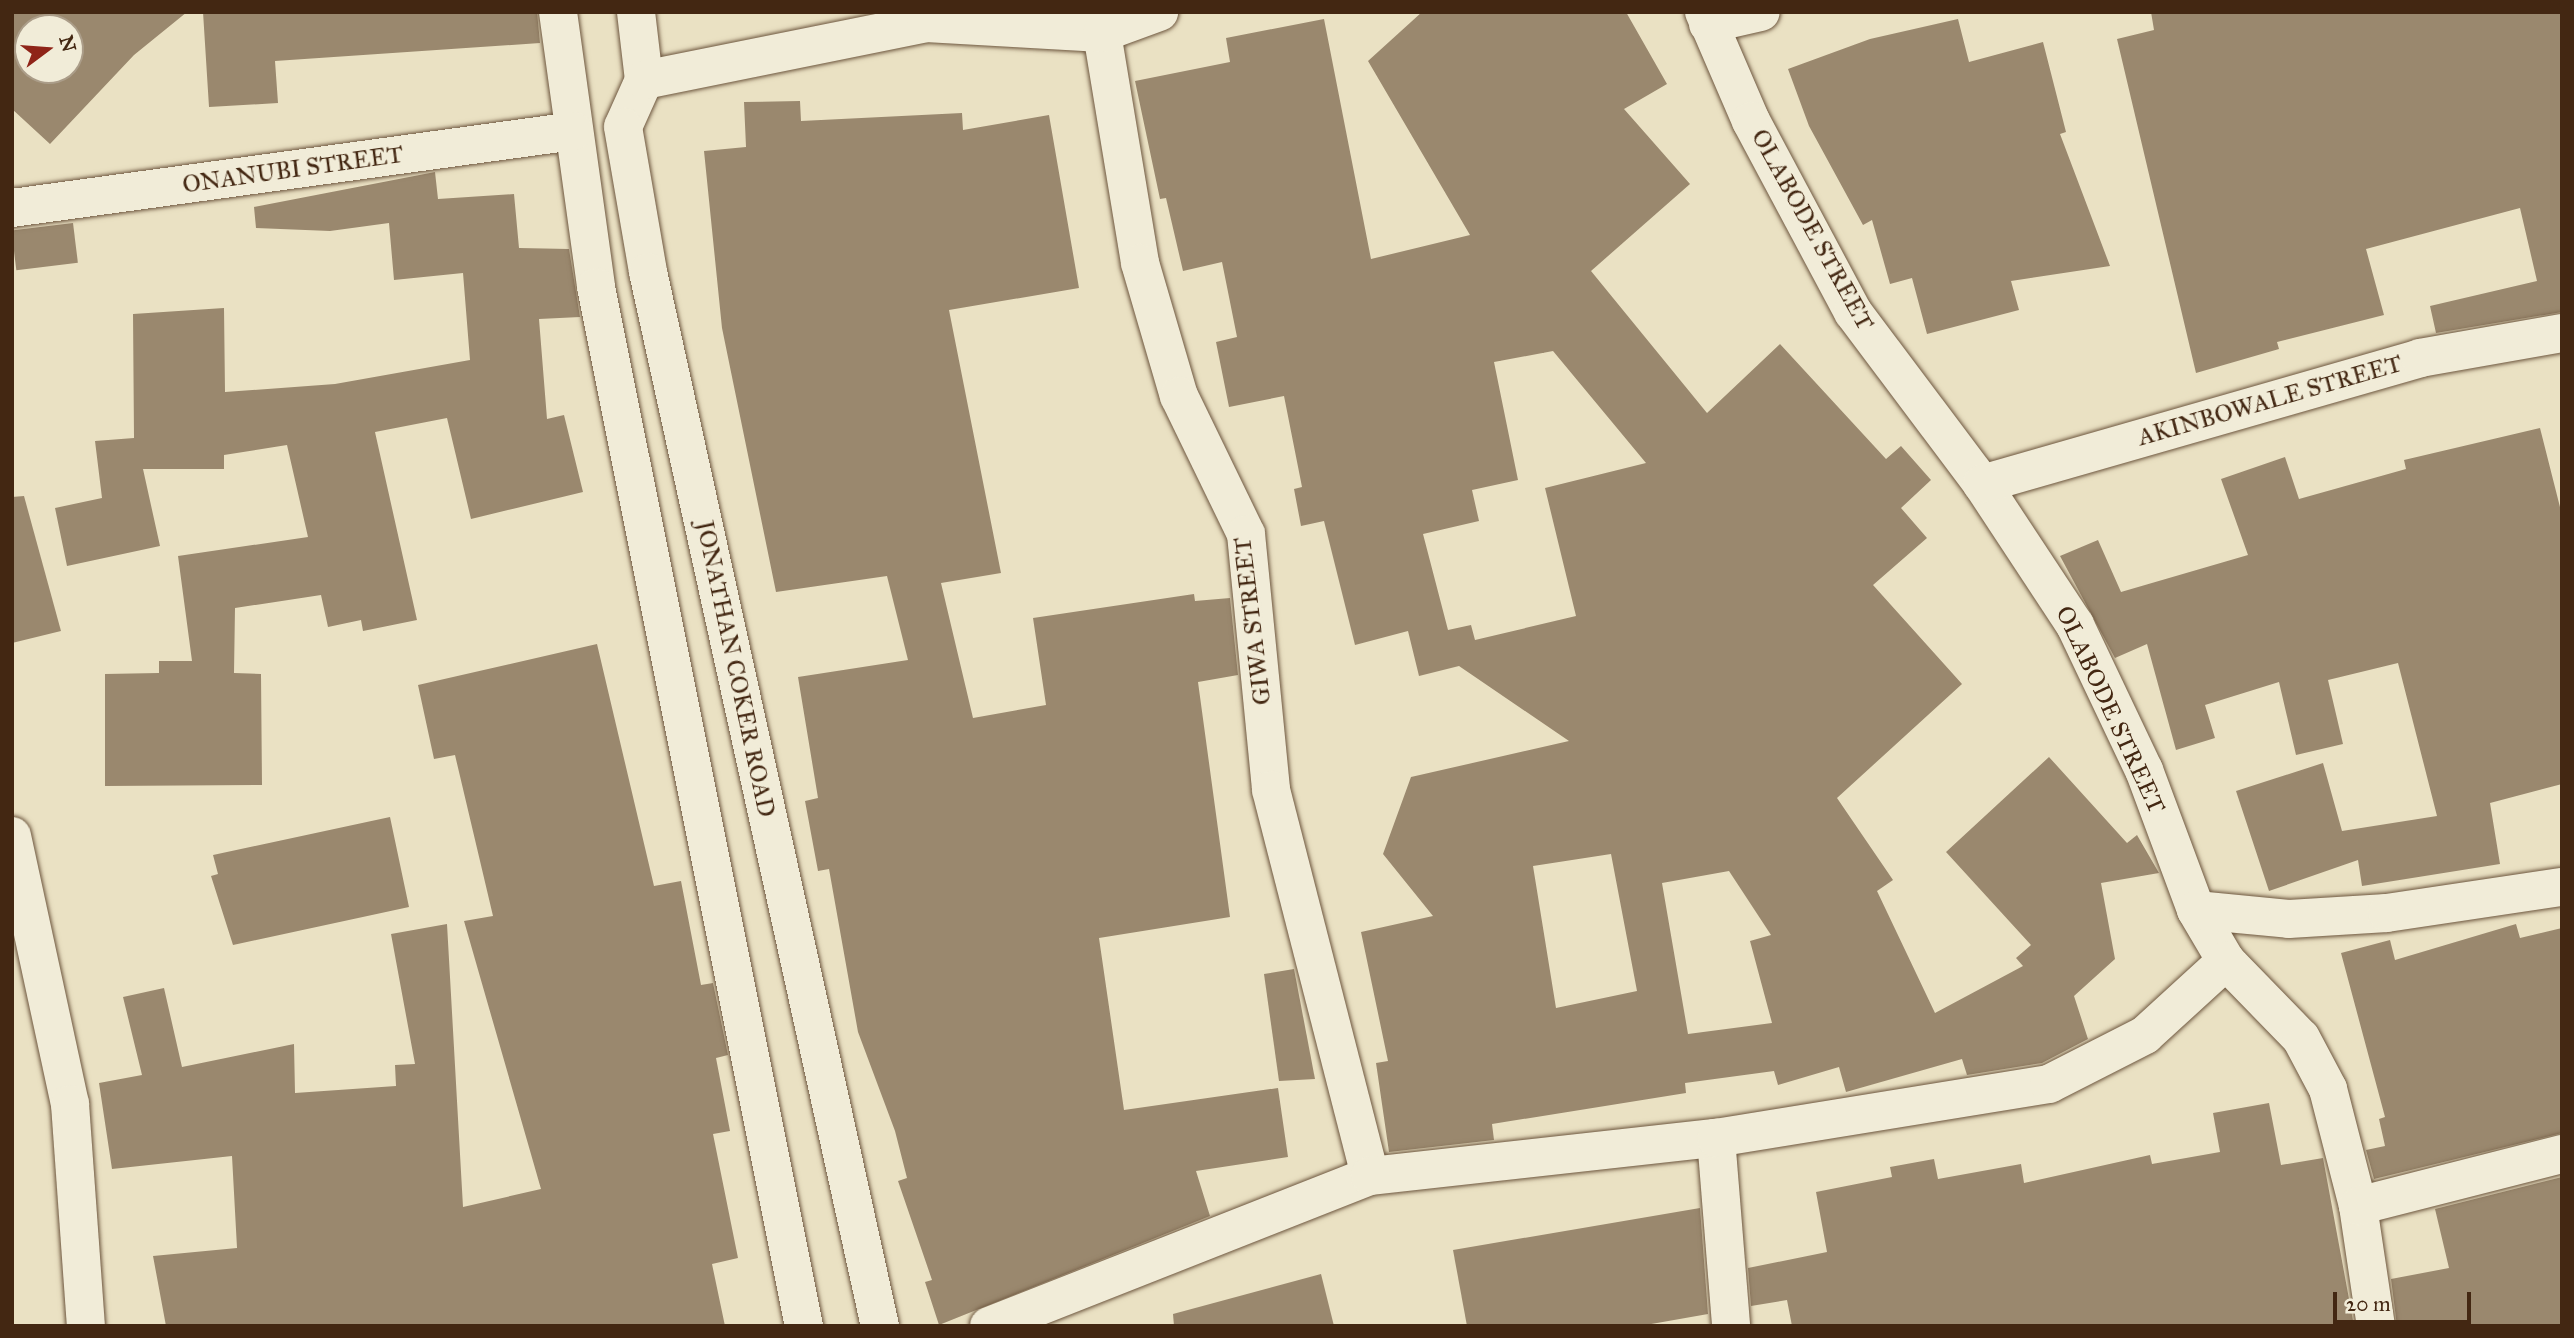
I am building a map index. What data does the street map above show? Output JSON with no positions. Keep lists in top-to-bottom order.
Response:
{
  "streets": {
    "street": [
      "ONANUBI STREET",
      "OLABODE STREET",
      "AKINBOWALE STREET",
      "GIWA STREET",
      "JONATHAN COKER ROAD"
    ]
  },
  "crossings": [
    ["OLABODE STREET", "AKINBOWALE STREET"]
  ],
  "scale_bar": "20 m",
  "north": "right"
}
